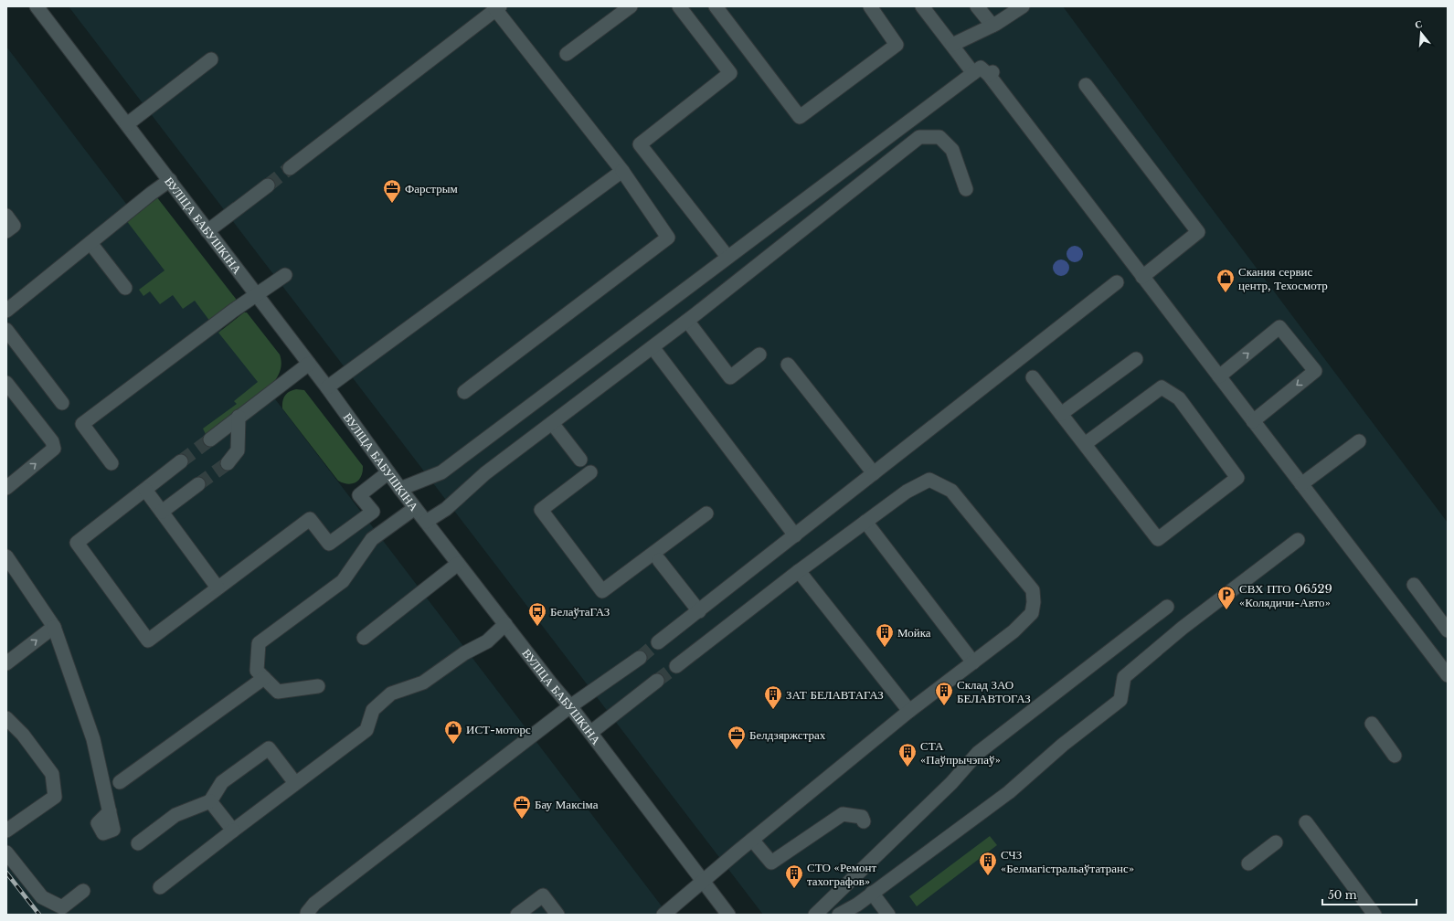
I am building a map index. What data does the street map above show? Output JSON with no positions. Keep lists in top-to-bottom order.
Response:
{
  "streets": {
    "street": ["ВУЛІЦА БАБУШКІНА"]
  },
  "places": {
    "office": ["Фарстрым", "Белдзяржстрах", "Бау Максіма"],
    "shop": ["Скания сервис центр, Техосмотр", "ИСТ-моторс"],
    "parking": ["СВХ ПТО 06529 «Колядичи-Авто»"],
    "bus stop": ["БелаўтаГАЗ"],
    "building": [
      "Мойка",
      "Склад ЗАО БЕЛАВТОГАЗ",
      "ЗАТ БЕЛАВТАГАЗ",
      "СТА «Паўпрычэпаў»",
      "СЧЗ «Белмагістральаўтатранс»",
      "СТО «Ремонт тахографов»"
    ]
  },
  "scale_bar": "50 m",
  "north": "top"
}
